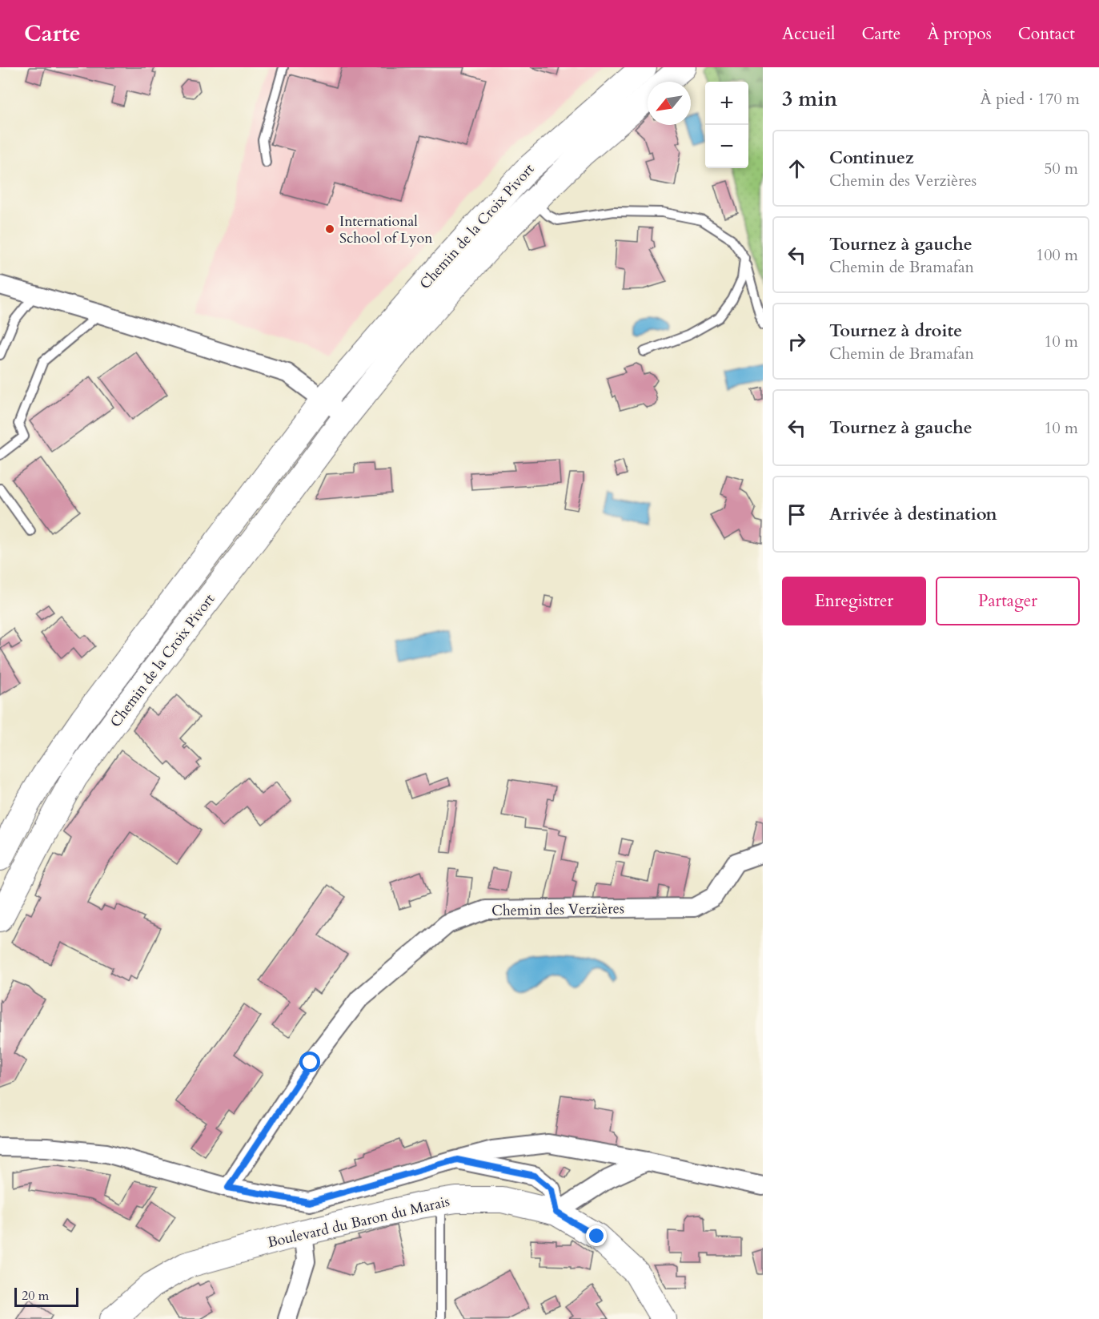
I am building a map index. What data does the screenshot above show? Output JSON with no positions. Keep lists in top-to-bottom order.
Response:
{
  "streets": {
    "main road": ["Chemin de la Croix Pivort", "Boulevard du Baron du Marais"],
    "street": ["Chemin des Verzières"]
  },
  "places": ["International School of Lyon"],
  "scale_bar": "20 m",
  "north": "bottom left",
  "page": {
    "header": "Carte",
    "nav": [
      "Accueil",
      "Carte",
      "À propos",
      "Contact"
    ],
    "heading": ["3 min", "À pied · 170 m"],
    "map_buttons": ["+", "−"],
    "list": [
      ["Continuez", "Chemin des Verzières", "50 m"],
      ["Tournez à gauche", "Chemin de Bramafan", "100 m"],
      ["Tournez à droite", "Chemin de Bramafan", "10 m"],
      ["Tournez à gauche", "10 m"],
      "Arrivée à destination"
    ],
    "buttons": ["Enregistrer", "Partager"],
    "scale": "20 m"
  }
}
